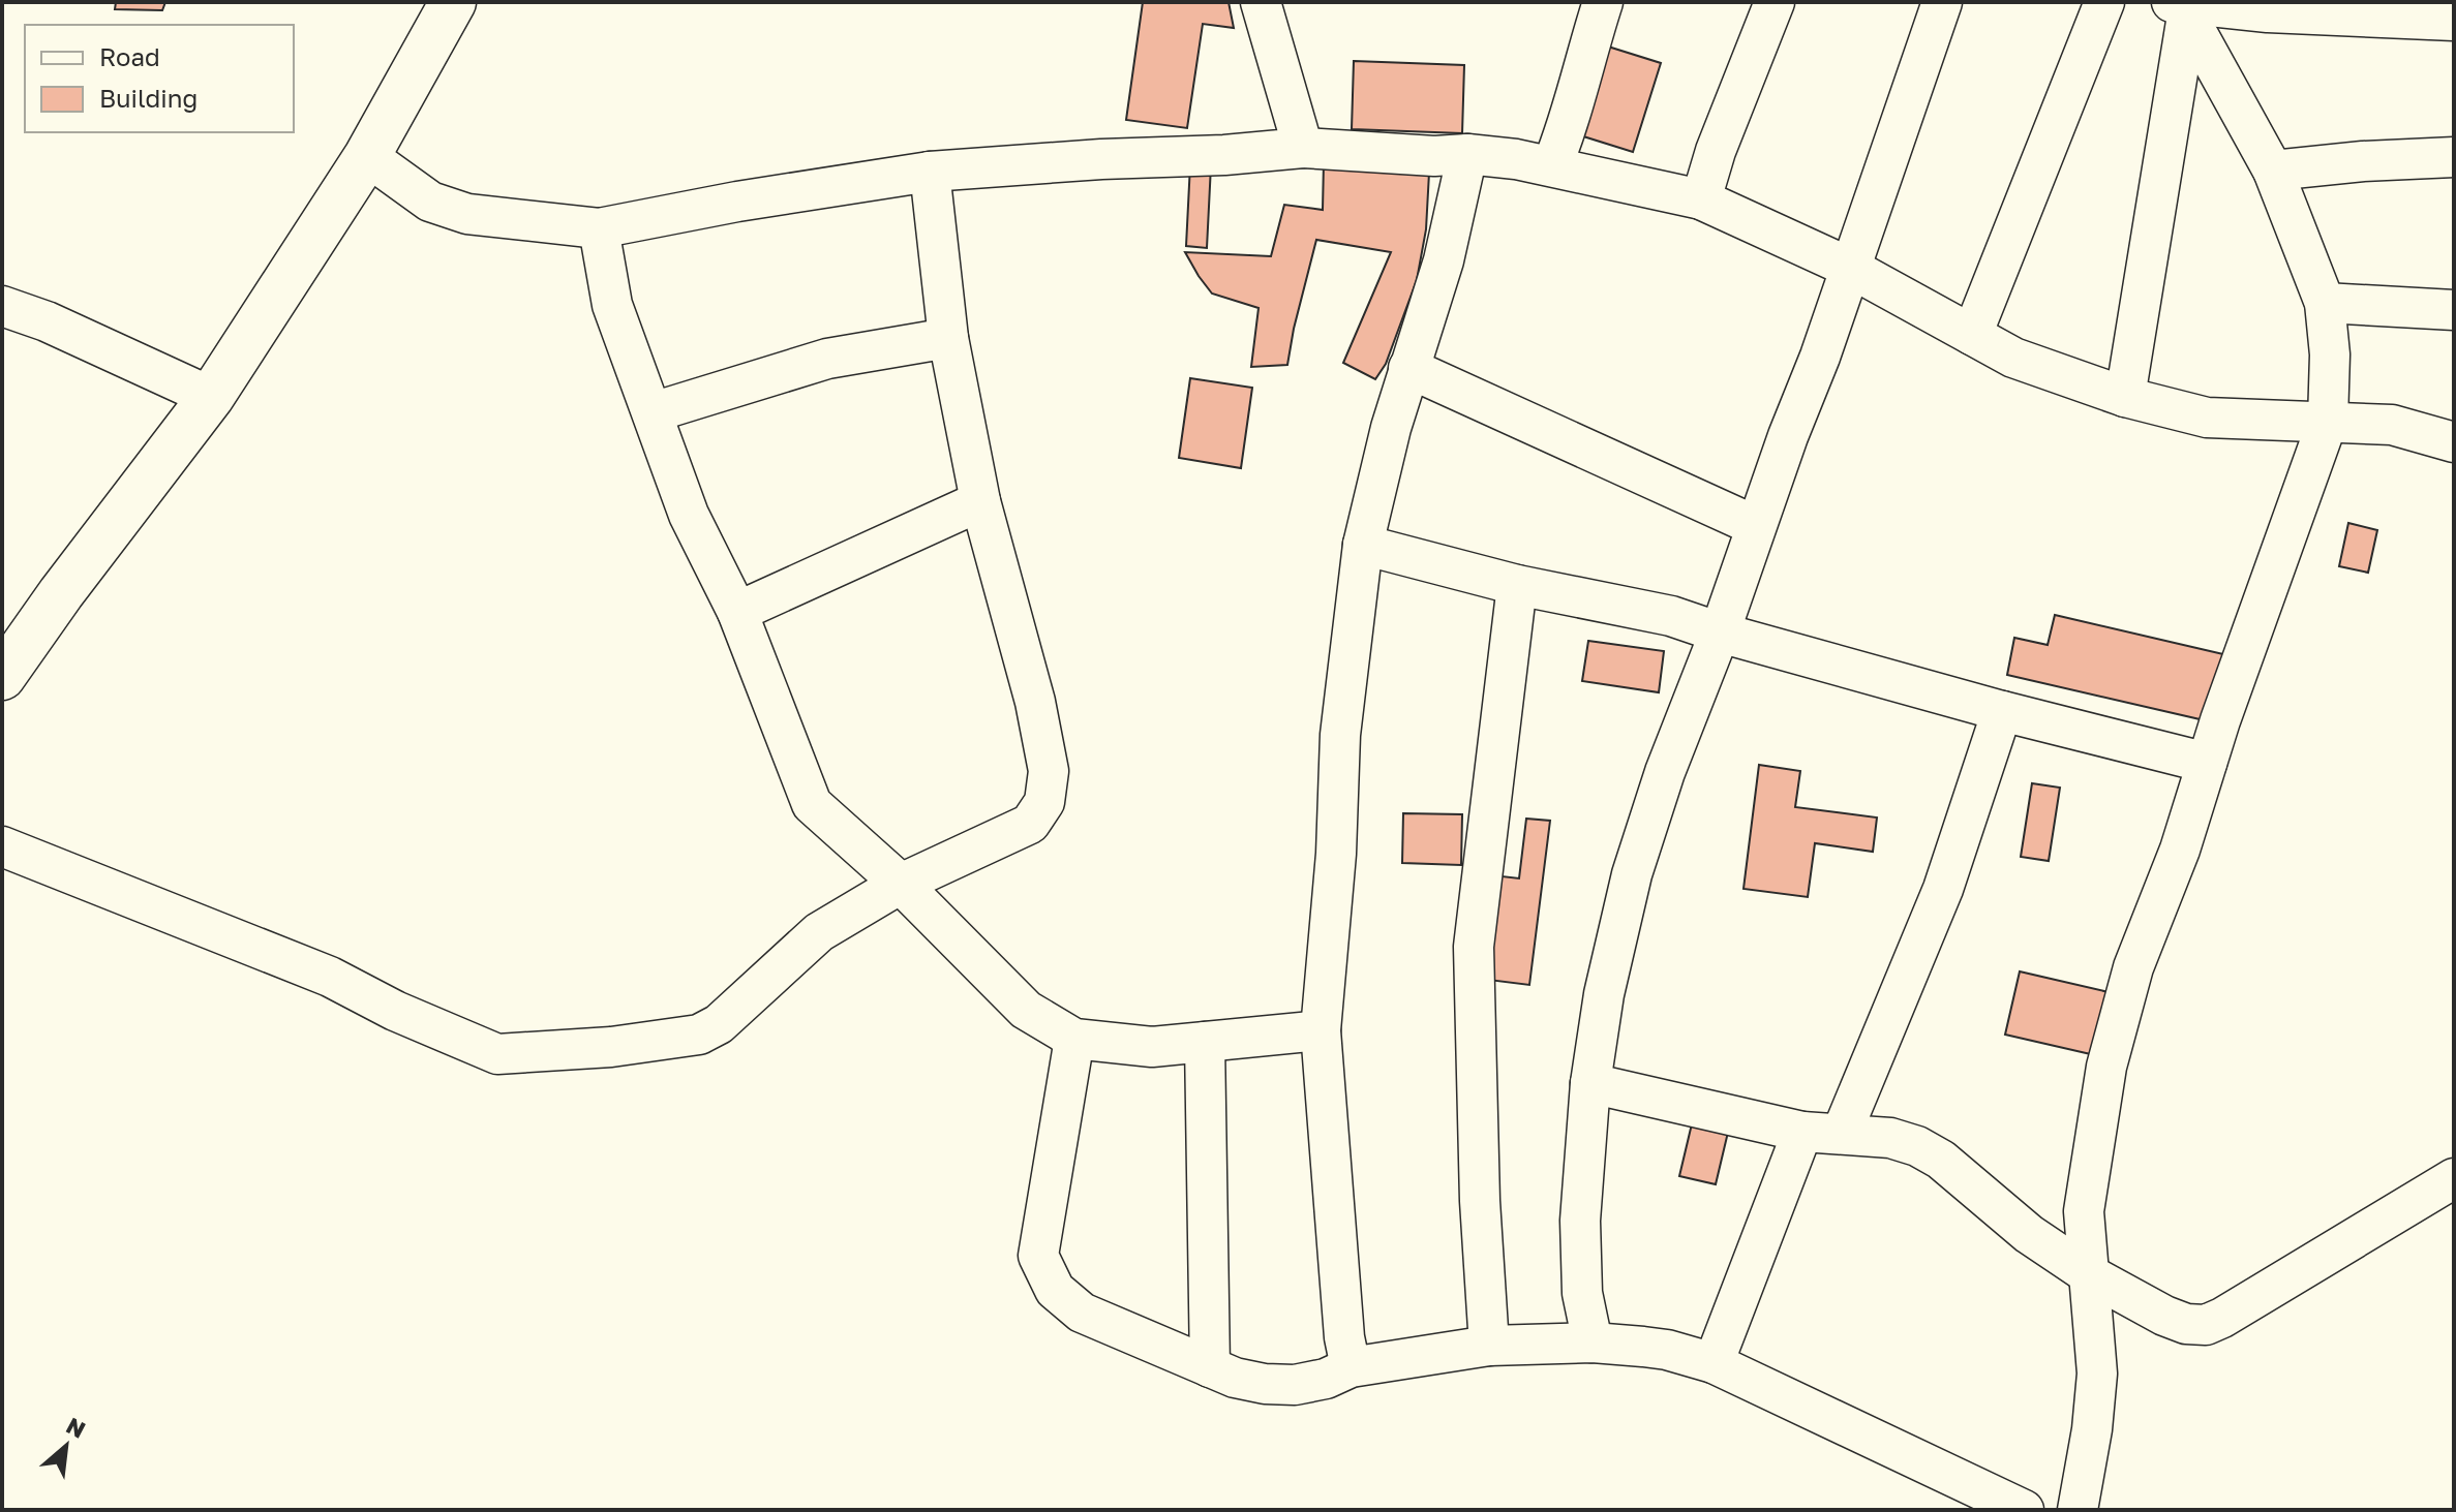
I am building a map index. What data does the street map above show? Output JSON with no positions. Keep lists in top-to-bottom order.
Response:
{
  "legend": ["Road", "Building"],
  "north": "top right"
}
